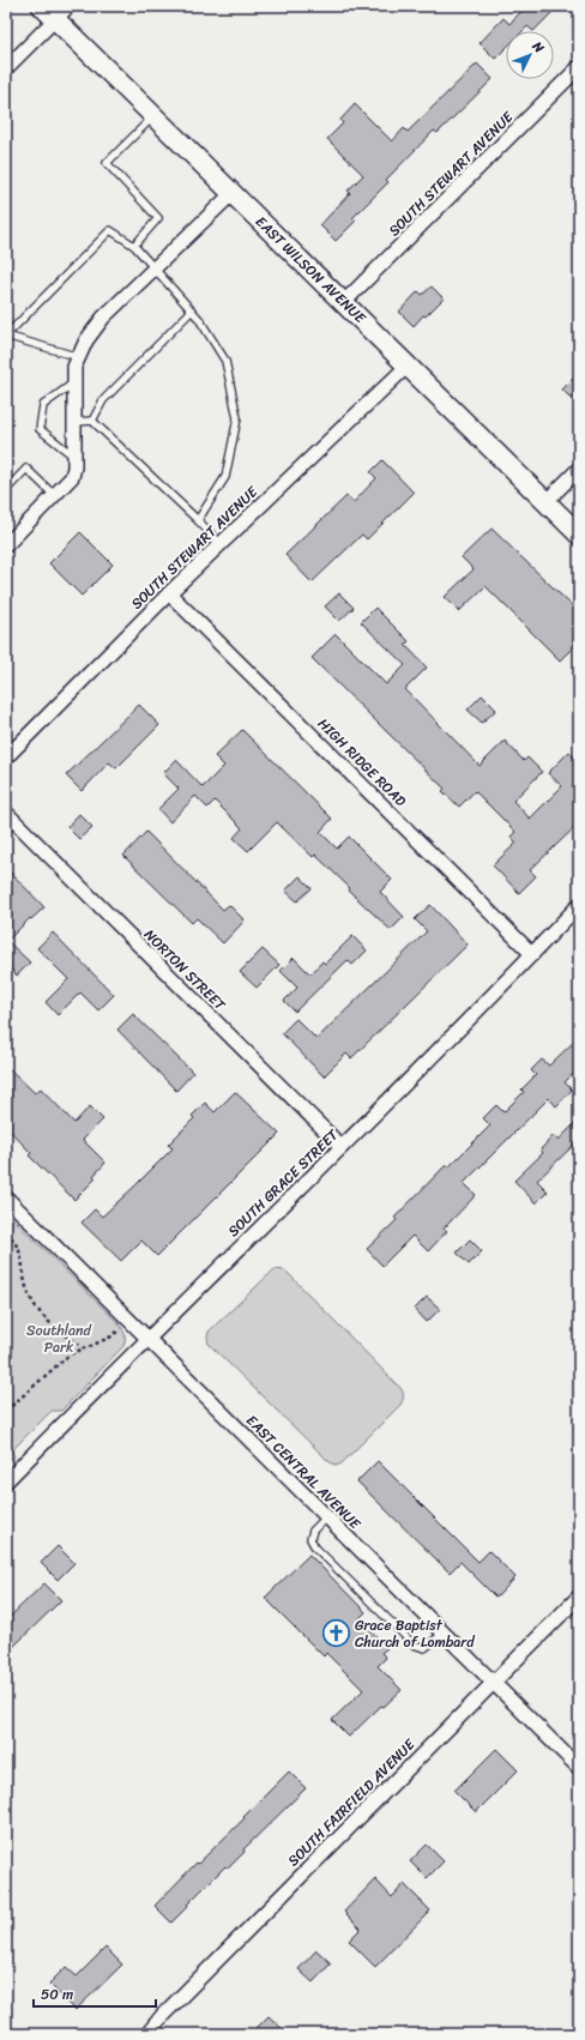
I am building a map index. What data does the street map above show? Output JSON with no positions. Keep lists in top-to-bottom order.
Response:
{
  "streets": {
    "street": [
      "SOUTH STEWART AVENUE",
      "EAST WILSON AVENUE",
      "HIGH RIDGE ROAD",
      "NORTON STREET",
      "SOUTH GRACE STREET",
      "EAST CENTRAL AVENUE",
      "SOUTH FAIRFIELD AVENUE"
    ]
  },
  "crossings": [
    ["SOUTH STEWART AVENUE", "EAST WILSON AVENUE"],
    ["SOUTH STEWART AVENUE", "HIGH RIDGE ROAD"],
    ["HIGH RIDGE ROAD", "SOUTH GRACE STREET"],
    ["NORTON STREET", "SOUTH GRACE STREET"],
    ["SOUTH GRACE STREET", "EAST CENTRAL AVENUE"],
    ["EAST CENTRAL AVENUE", "SOUTH FAIRFIELD AVENUE"]
  ],
  "parks": ["Southland Park"],
  "places": {
    "church": ["Grace Baptist Church of Lombard"]
  },
  "scale_bar": "50 m",
  "north": "top right"
}
